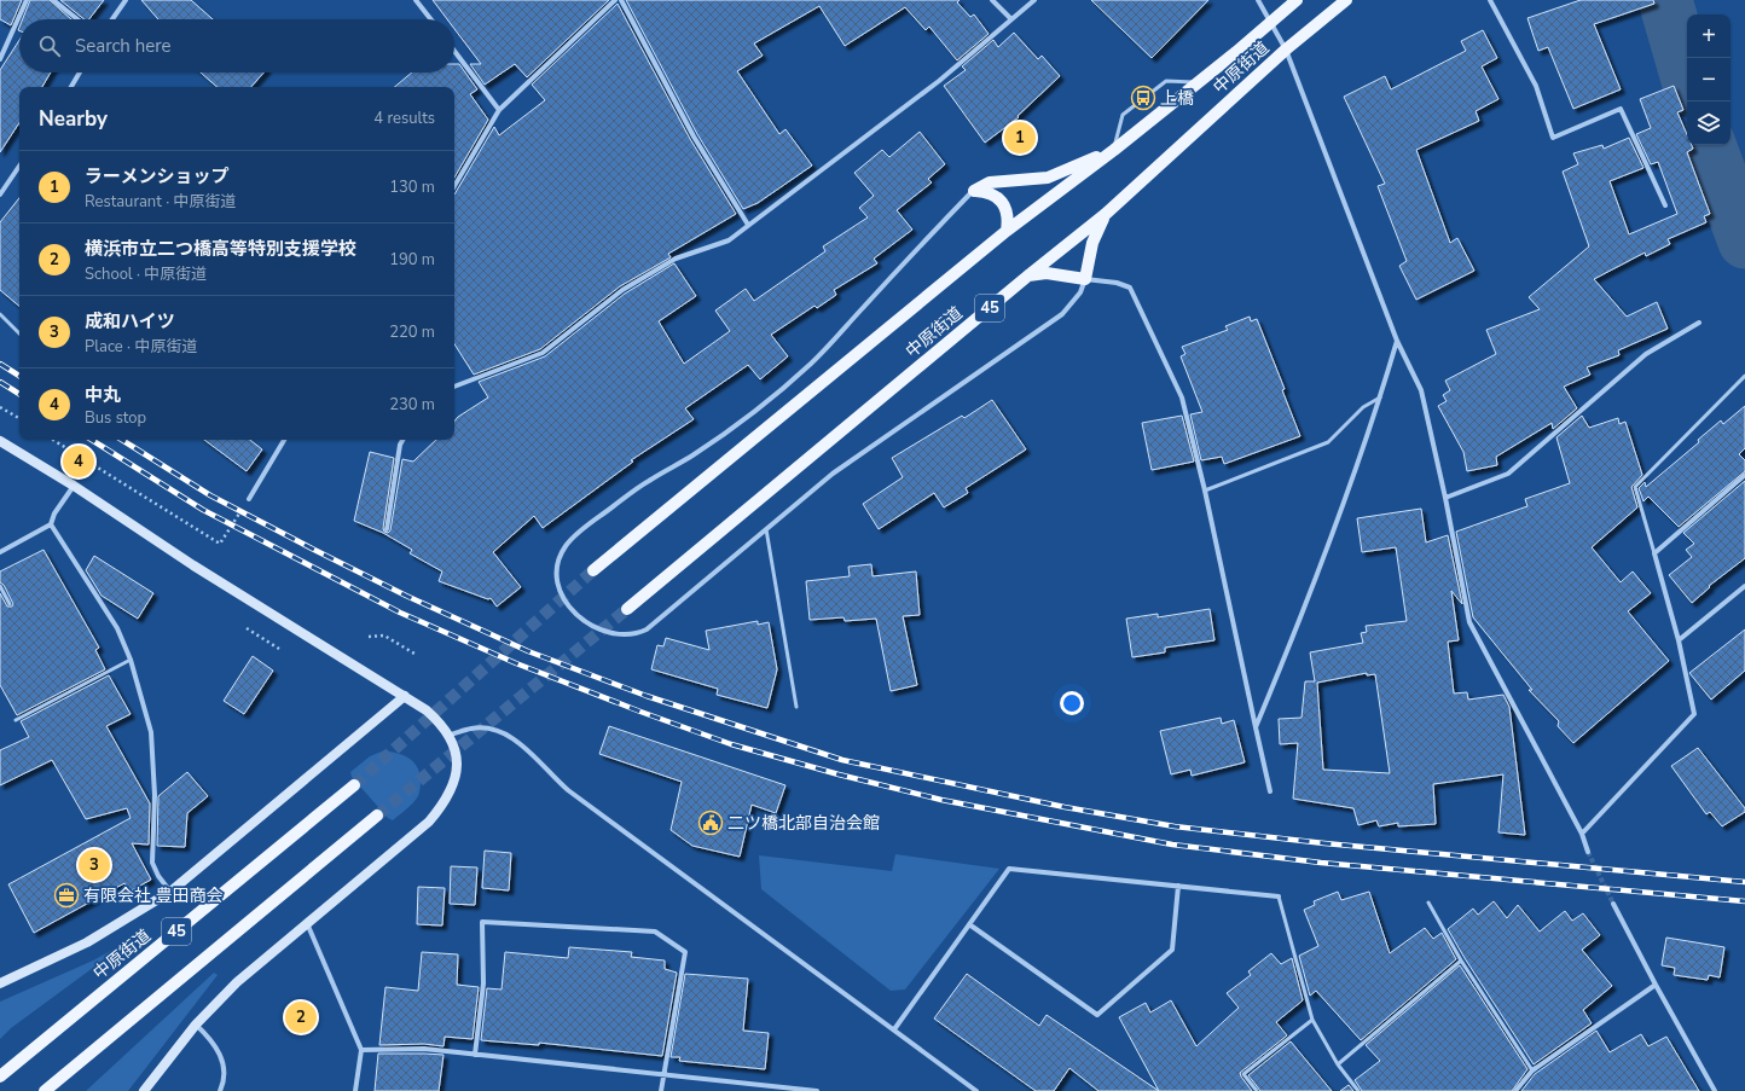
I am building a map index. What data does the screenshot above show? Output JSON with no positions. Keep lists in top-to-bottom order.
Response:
{
  "streets": {
    "main road": ["中原街道", "45"]
  },
  "places": {
    "bus stop": ["上橋"],
    "public building": ["二ツ橋北部自治会館"],
    "office": ["有限会社 豊田商会"]
  },
  "page": {
    "map_buttons": ["+", "−"],
    "search": "Search here",
    "heading": ["Nearby", "4 results"],
    "pins": [
      "1",
      "4",
      "3",
      "2"
    ],
    "list": [
      {
        "mark": "1",
        "name": "ラーメンショップ",
        "note": "Restaurant · 中原街道",
        "value": "130 m"
      },
      {
        "mark": "2",
        "name": "横浜市立二つ橋高等特別支援学校",
        "note": "School · 中原街道",
        "value": "190 m"
      },
      {
        "mark": "3",
        "name": "成和ハイツ",
        "note": "Place · 中原街道",
        "value": "220 m"
      },
      {
        "mark": "4",
        "name": "中丸",
        "note": "Bus stop",
        "value": "230 m"
      }
    ]
  }
}
